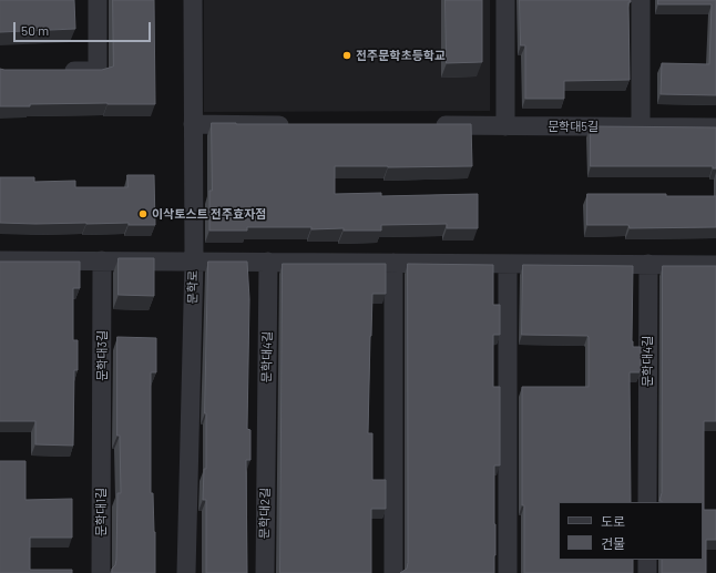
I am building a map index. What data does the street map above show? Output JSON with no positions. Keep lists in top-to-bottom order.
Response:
{
  "streets": {
    "street": [
      "문학대5길",
      "문학로",
      "문학대3길",
      "문학대4길",
      "문학대1길",
      "문학대2길"
    ]
  },
  "crossings": [
    ["문학대3길", "문학대1길"],
    ["문학대4길", "문학대2길"]
  ],
  "places": ["전주문학초등학교", "이삭토스트 전주효자점"],
  "legend": ["도로", "건물"],
  "scale_bar": "50 m"
}
